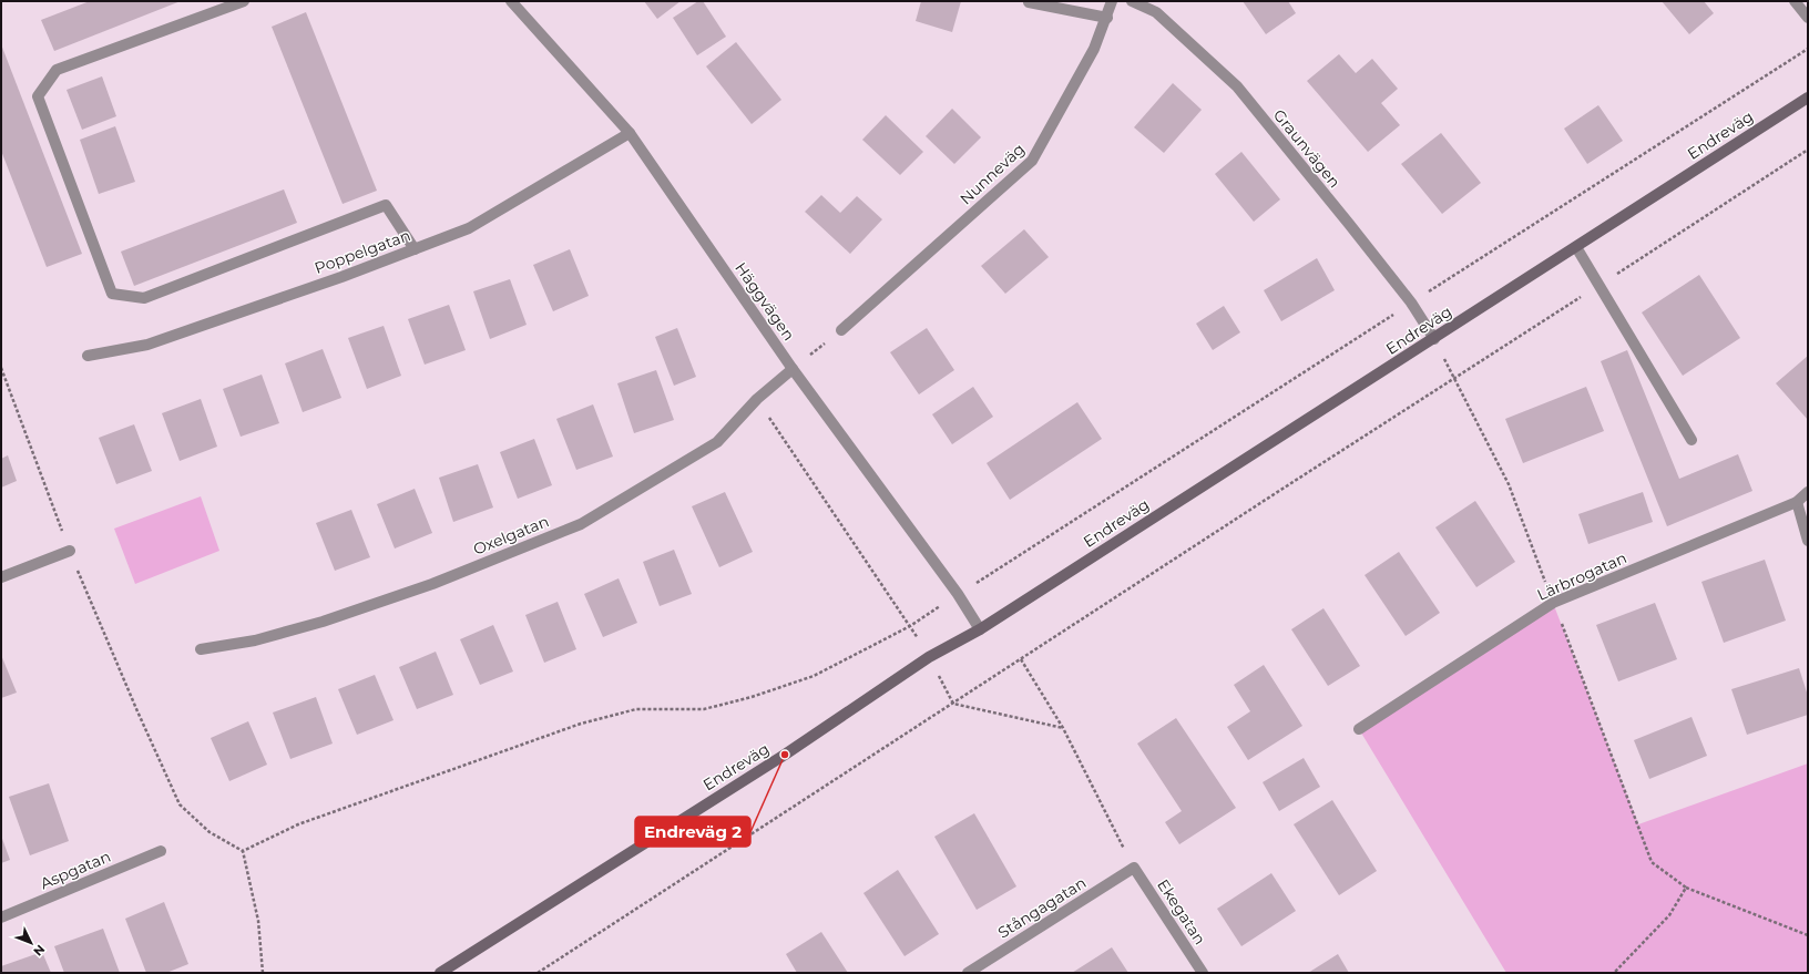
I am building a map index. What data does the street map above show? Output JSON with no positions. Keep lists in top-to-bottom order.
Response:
{
  "streets": {
    "main road": ["Endreväg"],
    "street": [
      "Graunvägen",
      "Nunneväg",
      "Poppelgatan",
      "Häggvägen",
      "Oxelgatan",
      "Lärbrogatan",
      "Aspgatan",
      "Stångagatan",
      "Ekegatan"
    ]
  },
  "crossings": [
    ["Endreväg", "Graunvägen"],
    ["Endreväg", "Häggvägen"],
    ["Poppelgatan", "Häggvägen"],
    ["Häggvägen", "Oxelgatan"],
    ["Stångagatan", "Ekegatan"]
  ],
  "places": ["Endreväg 2"],
  "north": "bottom right"
}
